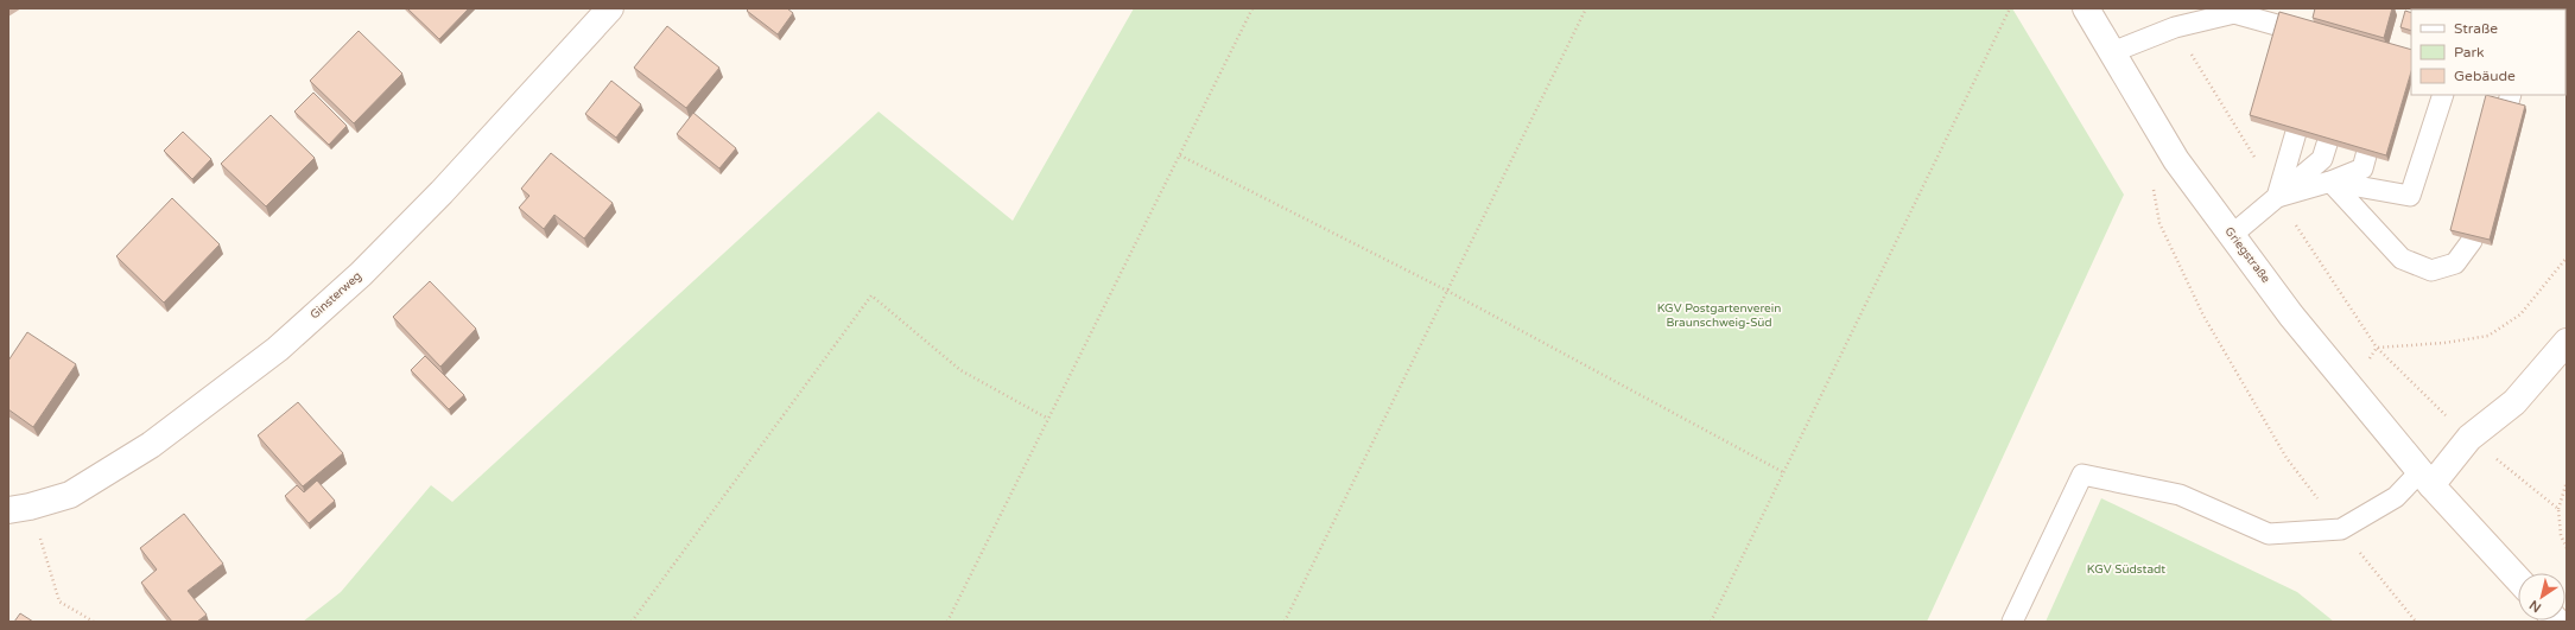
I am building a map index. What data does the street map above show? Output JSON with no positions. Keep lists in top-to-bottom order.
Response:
{
  "streets": {
    "street": ["Griegstraße", "Ginsterweg"]
  },
  "parks": ["KGV Postgartenverein Braunschweig-Süd", "KGV Südstadt"],
  "legend": ["Straße", "Park", "Gebäude"],
  "north": "bottom left"
}
